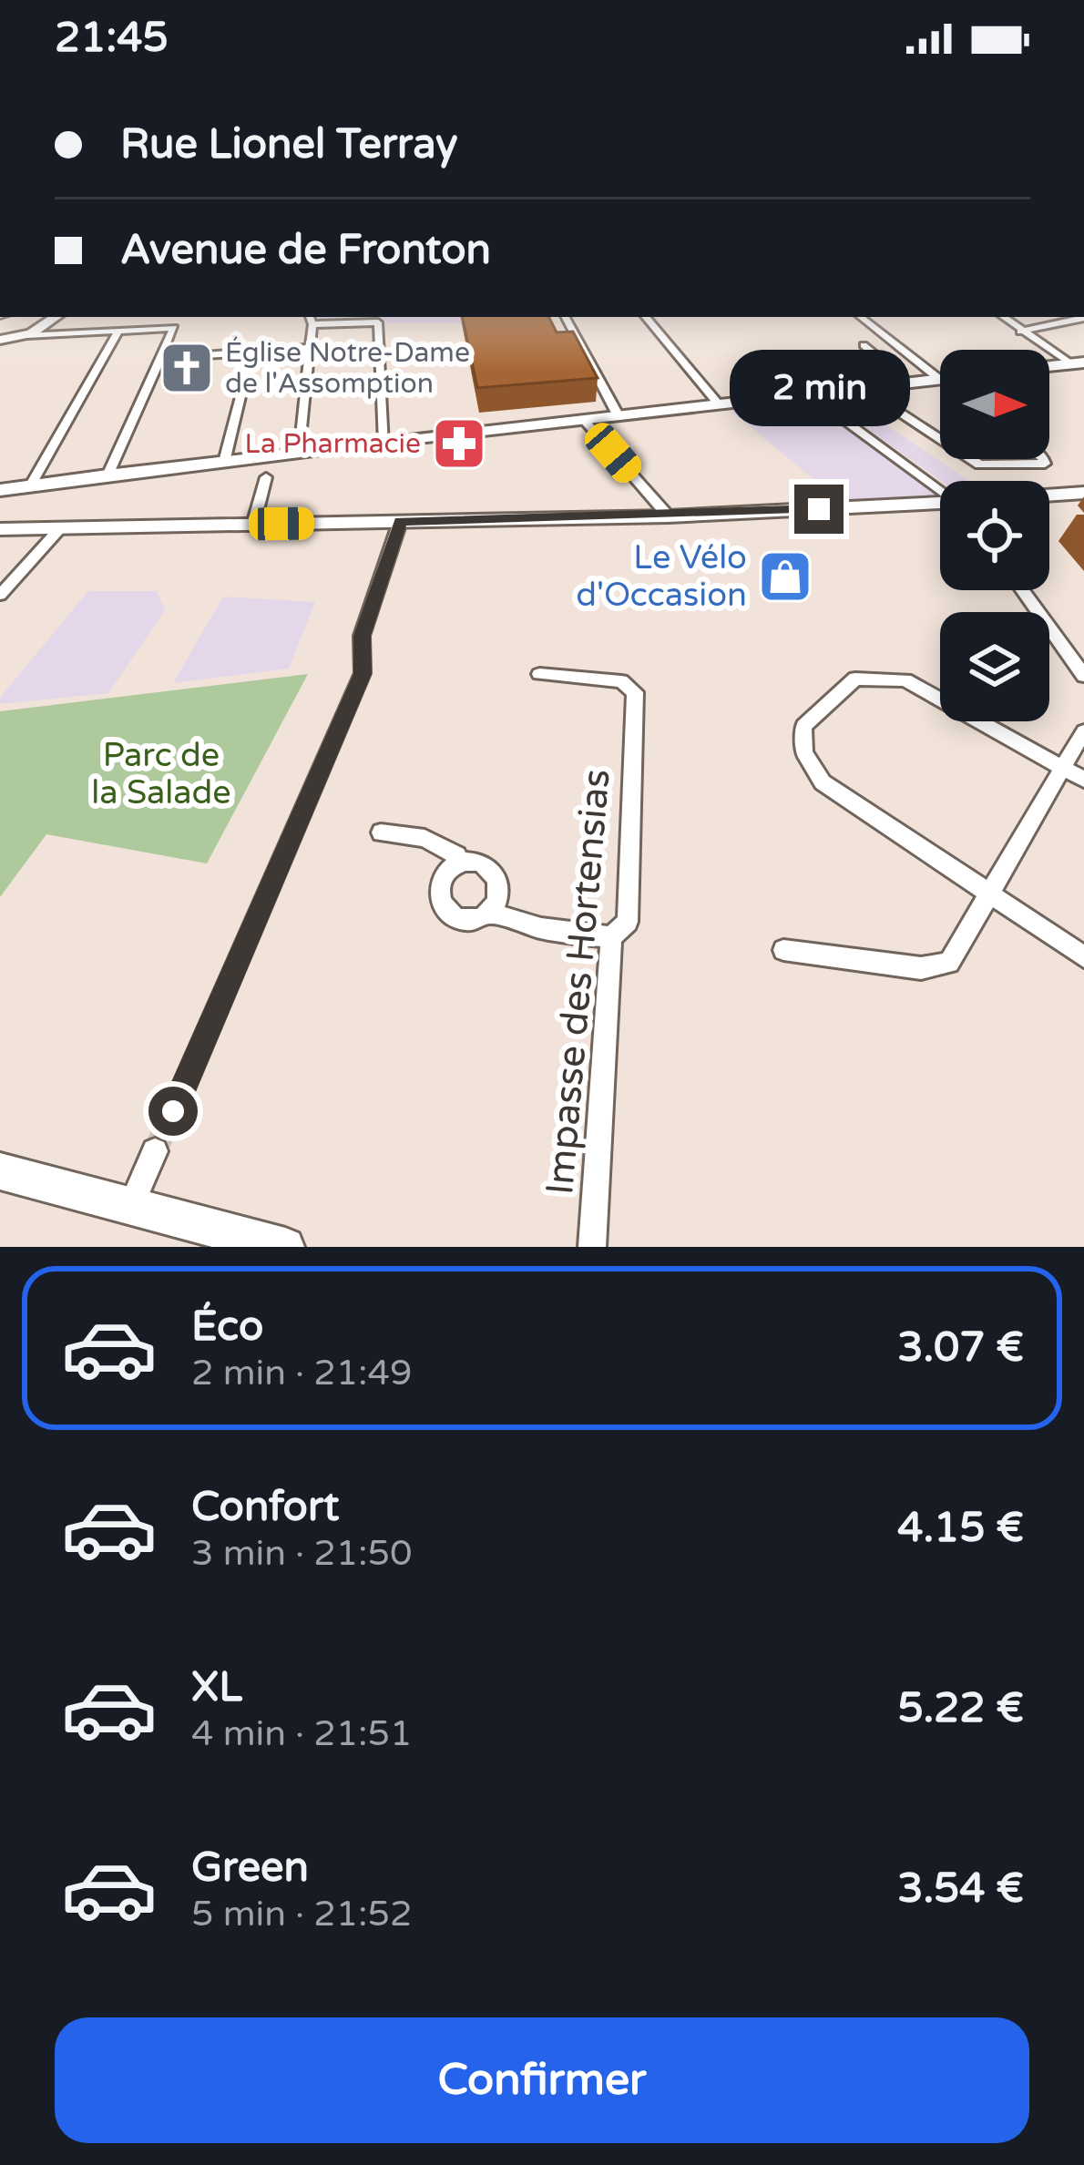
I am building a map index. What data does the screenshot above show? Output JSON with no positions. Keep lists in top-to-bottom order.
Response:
{
  "streets": {
    "street": ["Impasse des Hortensias"]
  },
  "parks": ["Parc de la Salade"],
  "places": {
    "church": ["Église Notre-Dame de l'Assomption"],
    "pharmacy": ["La Pharmacie"],
    "shop": ["Le Vélo d'Occasion"]
  },
  "north": "right",
  "page": {
    "status": "21:45",
    "banner": ["Rue Lionel Terray", "Avenue de Fronton"],
    "bubble": "2 min",
    "list": [
      {
        "name": "Éco",
        "note": "2 min · 21:49",
        "value": "3.07 €"
      },
      {
        "name": "Confort",
        "note": "3 min · 21:50",
        "value": "4.15 €"
      },
      {
        "name": "XL",
        "note": "4 min · 21:51",
        "value": "5.22 €"
      },
      {
        "name": "Green",
        "note": "5 min · 21:52",
        "value": "3.54 €"
      }
    ],
    "buttons": "Confirmer"
  }
}
